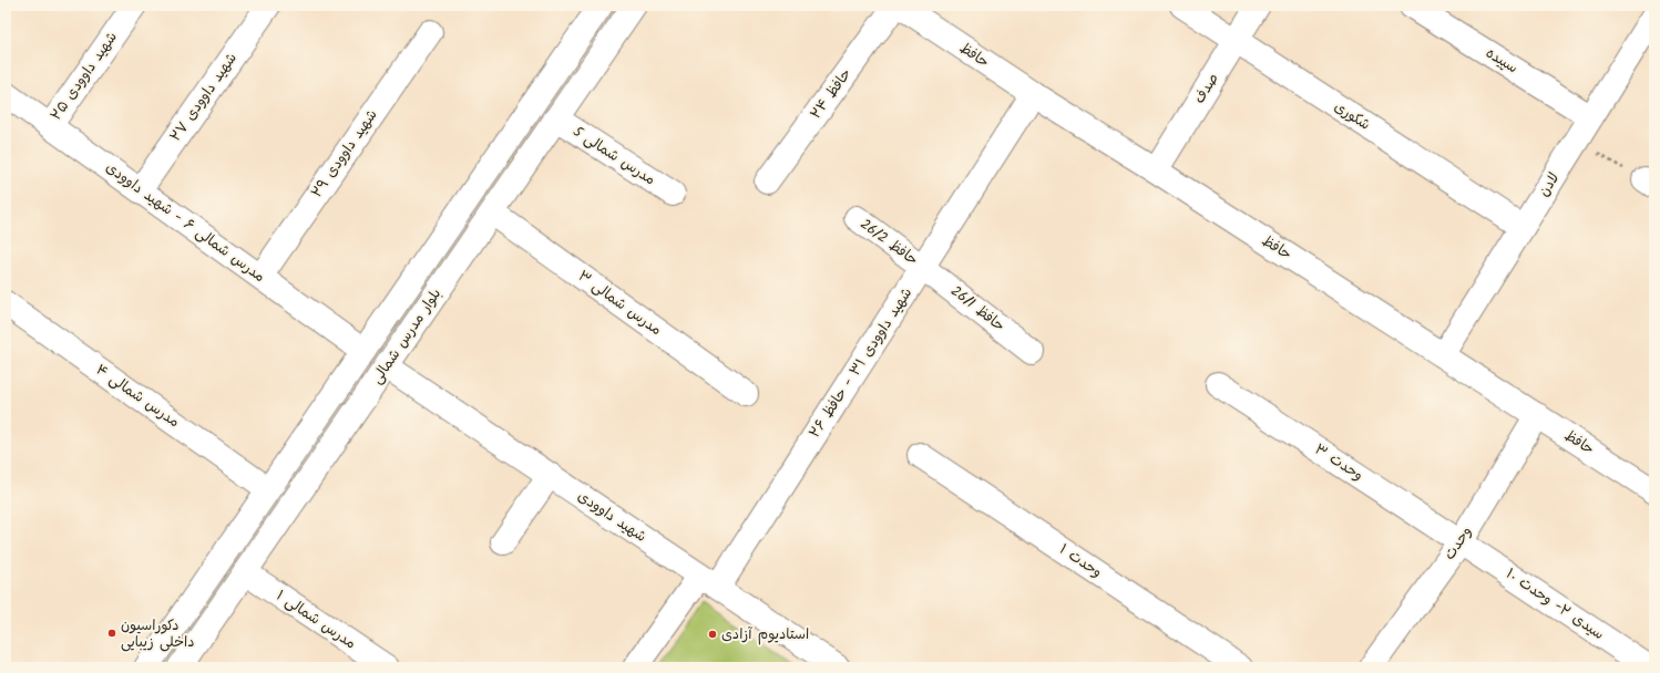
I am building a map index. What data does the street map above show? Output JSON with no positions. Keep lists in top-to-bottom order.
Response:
{
  "streets": {
    "street": [
      "حافظ",
      "سپیده",
      "شهید داوودی ۲۵",
      "صدف",
      "حافظ ۲۴",
      "شهید داوودی ۲۷",
      "شکوری",
      "شهید داوودی ۲۹",
      "مدرس شمالی 5",
      "لادن",
      "مدرس شمالی ۶ - شهید داوودی",
      "حافظ 26/2",
      "مدرس شمالی ۳",
      "حافظ 26/1",
      "بلوار مدرس شمالی",
      "شهید داوودی ۳۱ - حافظ ۲۶",
      "مدرس شمالی ۴",
      "وحدت ۳",
      "شهید داوودی",
      "وحدت",
      "وحدت ۱",
      "سیدی ۲- وحدت ۱۰",
      "مدرس شمالی ۱"
    ]
  },
  "crossings": [
    ["حافظ", "صدف"],
    ["حافظ", "لادن"],
    ["حافظ", "شهید داوودی ۳۱ - حافظ ۲۶"],
    ["حافظ", "وحدت"],
    ["سپیده", "لادن"],
    ["شهید داوودی ۲۵", "مدرس شمالی ۶ - شهید داوودی"],
    ["صدف", "شکوری"],
    ["شهید داوودی ۲۷", "مدرس شمالی ۶ - شهید داوودی"],
    ["شکوری", "لادن"],
    ["شهید داوودی ۲۹", "مدرس شمالی ۶ - شهید داوودی"],
    ["مدرس شمالی 5", "بلوار مدرس شمالی"],
    ["مدرس شمالی ۶ - شهید داوودی", "بلوار مدرس شمالی"],
    ["حافظ 26/2", "حافظ 26/1"],
    ["حافظ 26/2", "شهید داوودی ۳۱ - حافظ ۲۶"],
    ["مدرس شمالی ۳", "بلوار مدرس شمالی"],
    ["حافظ 26/1", "شهید داوودی ۳۱ - حافظ ۲۶"],
    ["بلوار مدرس شمالی", "مدرس شمالی ۴"],
    ["بلوار مدرس شمالی", "شهید داوودی"],
    ["بلوار مدرس شمالی", "مدرس شمالی ۱"],
    ["شهید داوودی ۳۱ - حافظ ۲۶", "شهید داوودی"],
    ["وحدت ۳", "وحدت"],
    ["وحدت ۳", "سیدی ۲- وحدت ۱۰"],
    ["وحدت", "سیدی ۲- وحدت ۱۰"]
  ],
  "places": ["دکوراسیون داخلی زیبایی", "استادیوم آزادی"]
}
